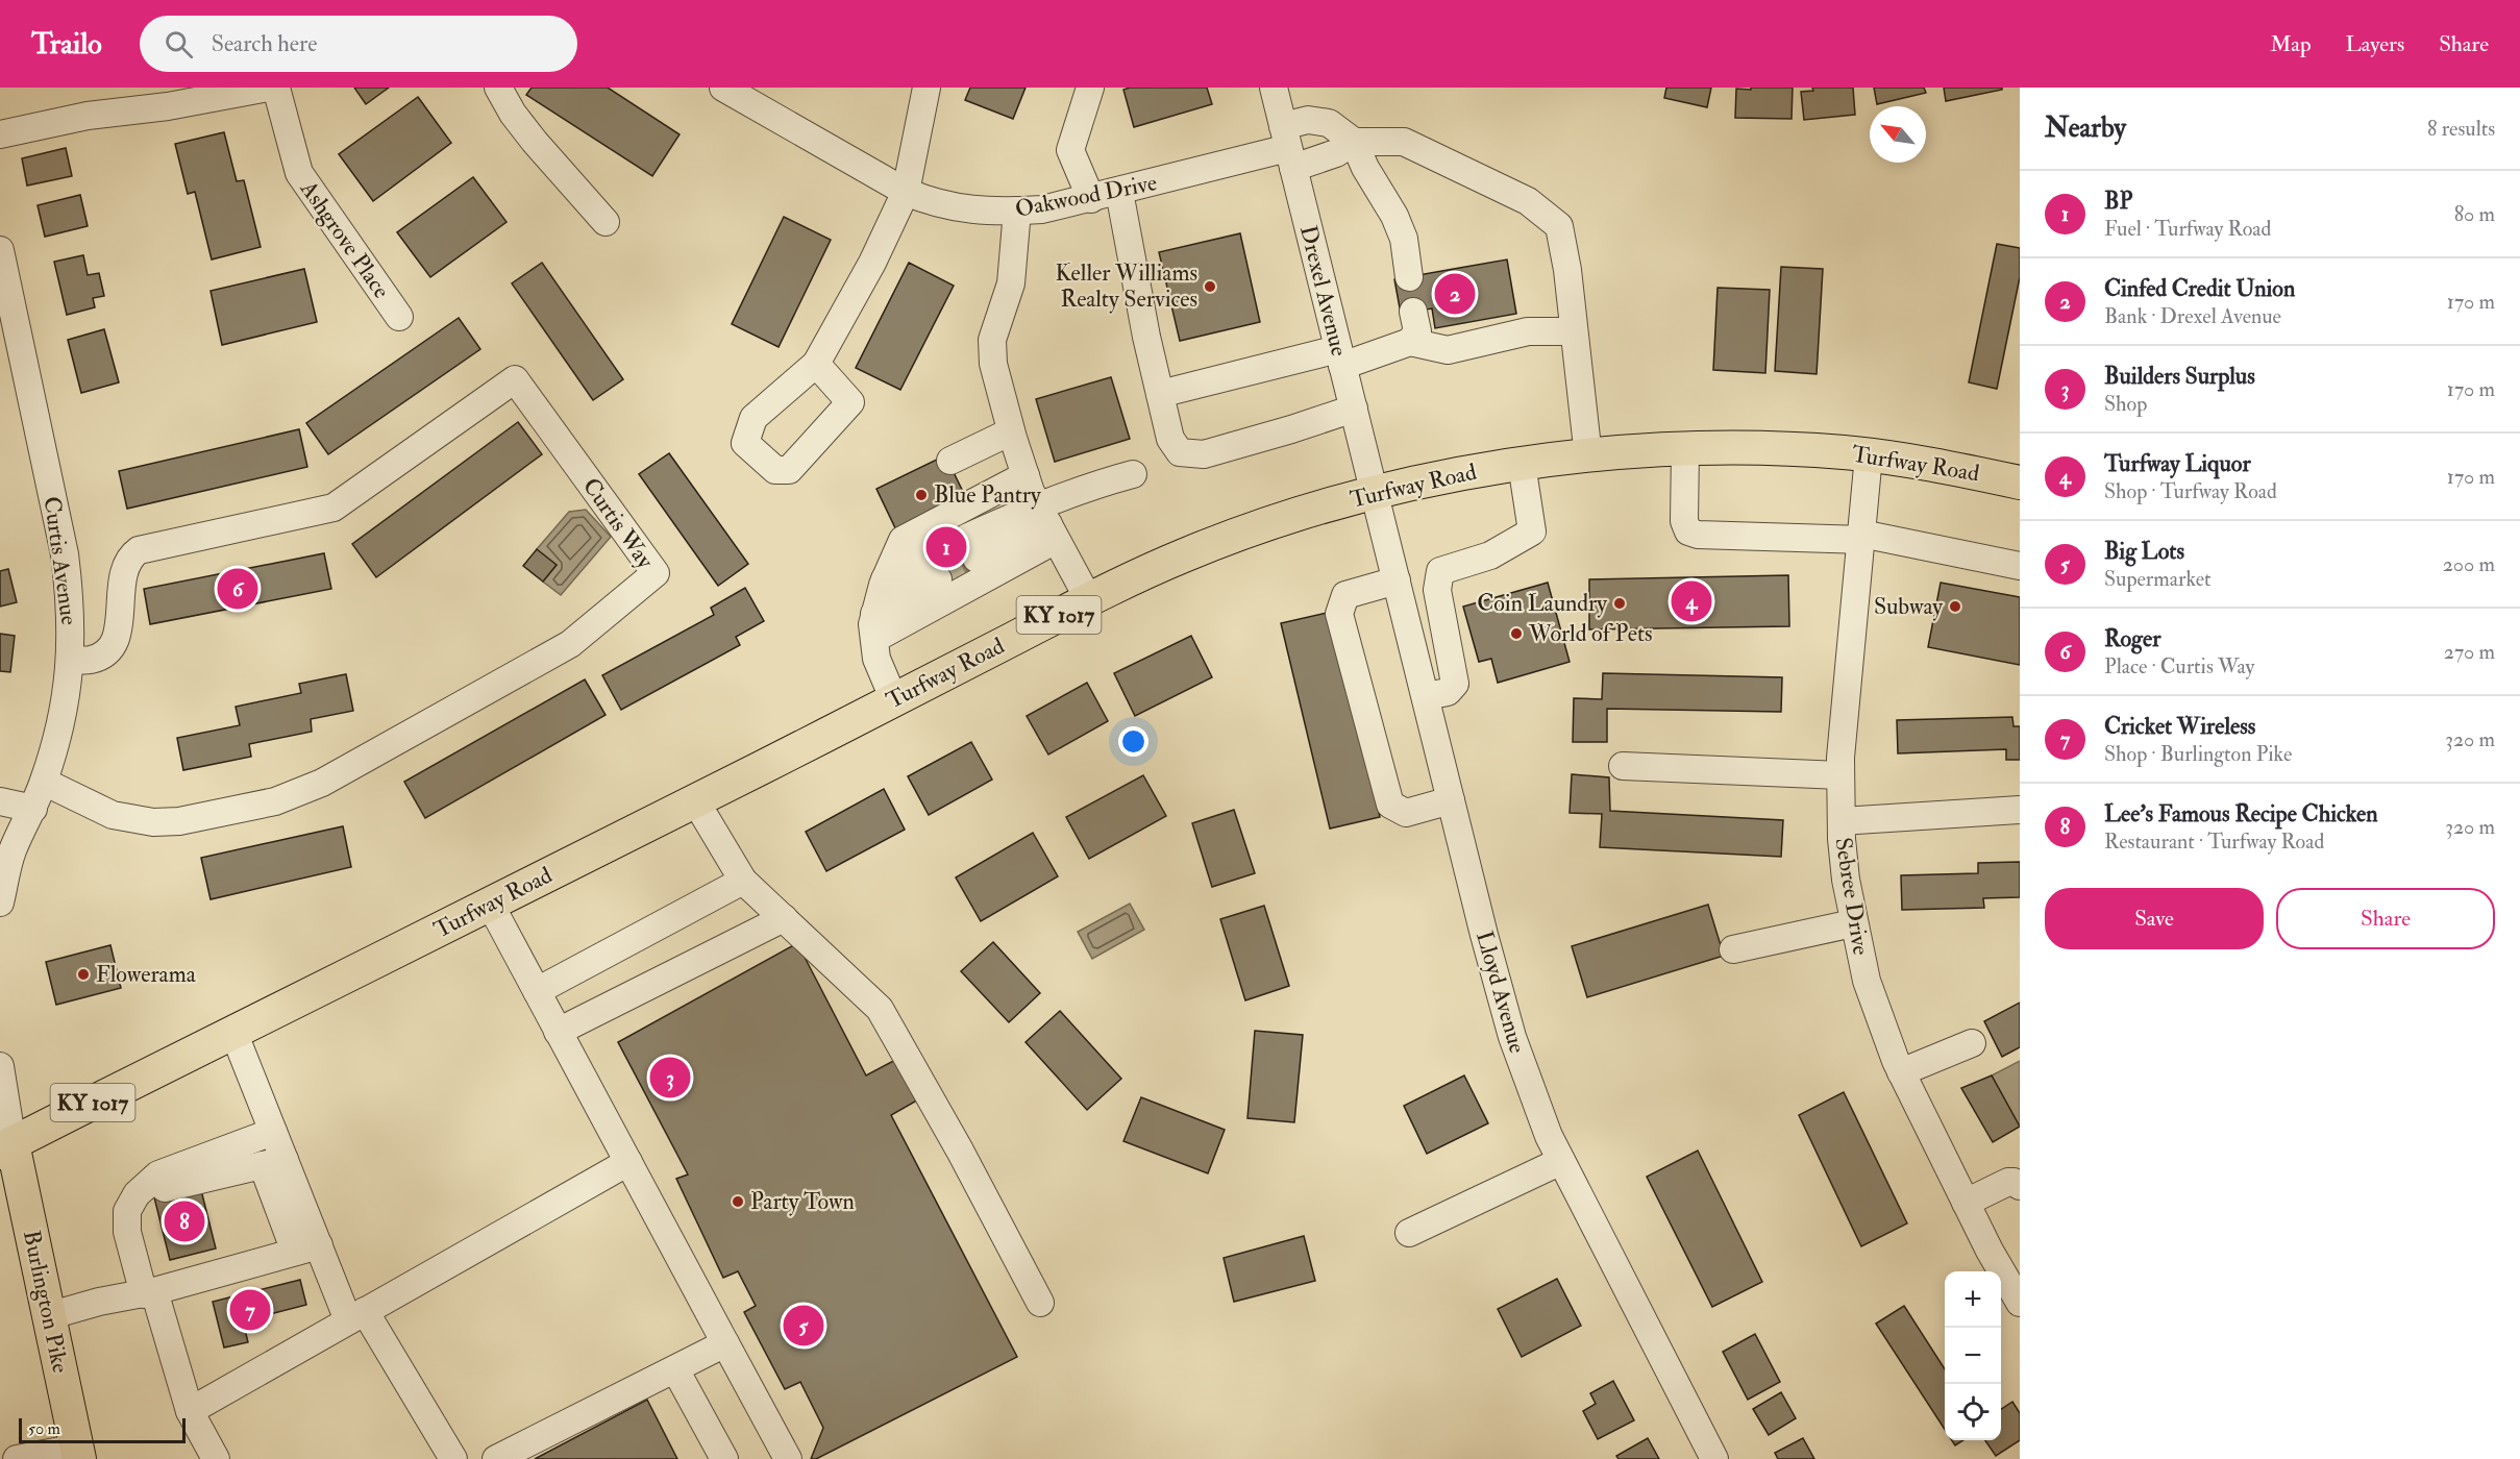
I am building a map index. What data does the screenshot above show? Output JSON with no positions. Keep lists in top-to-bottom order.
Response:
{
  "streets": {
    "main road": ["Turfway Road", "KY 1017", "Burlington Pike"],
    "street": [
      "Oakwood Drive",
      "Ashgrove Place",
      "Drexel Avenue",
      "Curtis Way",
      "Curtis Avenue",
      "Sebree Drive",
      "Lloyd Avenue"
    ]
  },
  "crossings": [
    ["Oakwood Drive", "Drexel Avenue"],
    ["Drexel Avenue", "Turfway Road"],
    ["Drexel Avenue", "Lloyd Avenue"],
    ["Turfway Road", "Sebree Drive"],
    ["Turfway Road", "Lloyd Avenue"],
    ["Turfway Road", "Burlington Pike"],
    ["Curtis Way", "Curtis Avenue"]
  ],
  "places": [
    "Keller Williams Realty Services",
    "Blue Pantry",
    "Coin Laundry",
    "Subway",
    "World of Pets",
    "Flowerama",
    "Party Town"
  ],
  "scale_bar": "50 m",
  "north": "top left",
  "page": {
    "header": "Trailo",
    "search": "Search here",
    "nav": ["Map", "Layers", "Share"],
    "heading": ["Nearby", "8 results"],
    "list": [
      {
        "mark": "1",
        "name": "BP",
        "note": "Fuel · Turfway Road",
        "value": "80 m"
      },
      {
        "mark": "2",
        "name": "Cinfed Credit Union",
        "note": "Bank · Drexel Avenue",
        "value": "170 m"
      },
      {
        "mark": "3",
        "name": "Builders Surplus",
        "note": "Shop",
        "value": "170 m"
      },
      {
        "mark": "4",
        "name": "Turfway Liquor",
        "note": "Shop · Turfway Road",
        "value": "170 m"
      },
      {
        "mark": "5",
        "name": "Big Lots",
        "note": "Supermarket",
        "value": "200 m"
      },
      {
        "mark": "6",
        "name": "Roger",
        "note": "Place · Curtis Way",
        "value": "270 m"
      },
      {
        "mark": "7",
        "name": "Cricket Wireless",
        "note": "Shop · Burlington Pike",
        "value": "320 m"
      },
      {
        "mark": "8",
        "name": "Lee's Famous Recipe Chicken",
        "note": "Restaurant · Turfway Road",
        "value": "320 m"
      }
    ],
    "pins": [
      "2",
      "1",
      "6",
      "4",
      "3",
      "8",
      "7",
      "5"
    ],
    "buttons": ["Save", "Share"],
    "map_buttons": ["+", "−"],
    "scale": "50 m"
  }
}
